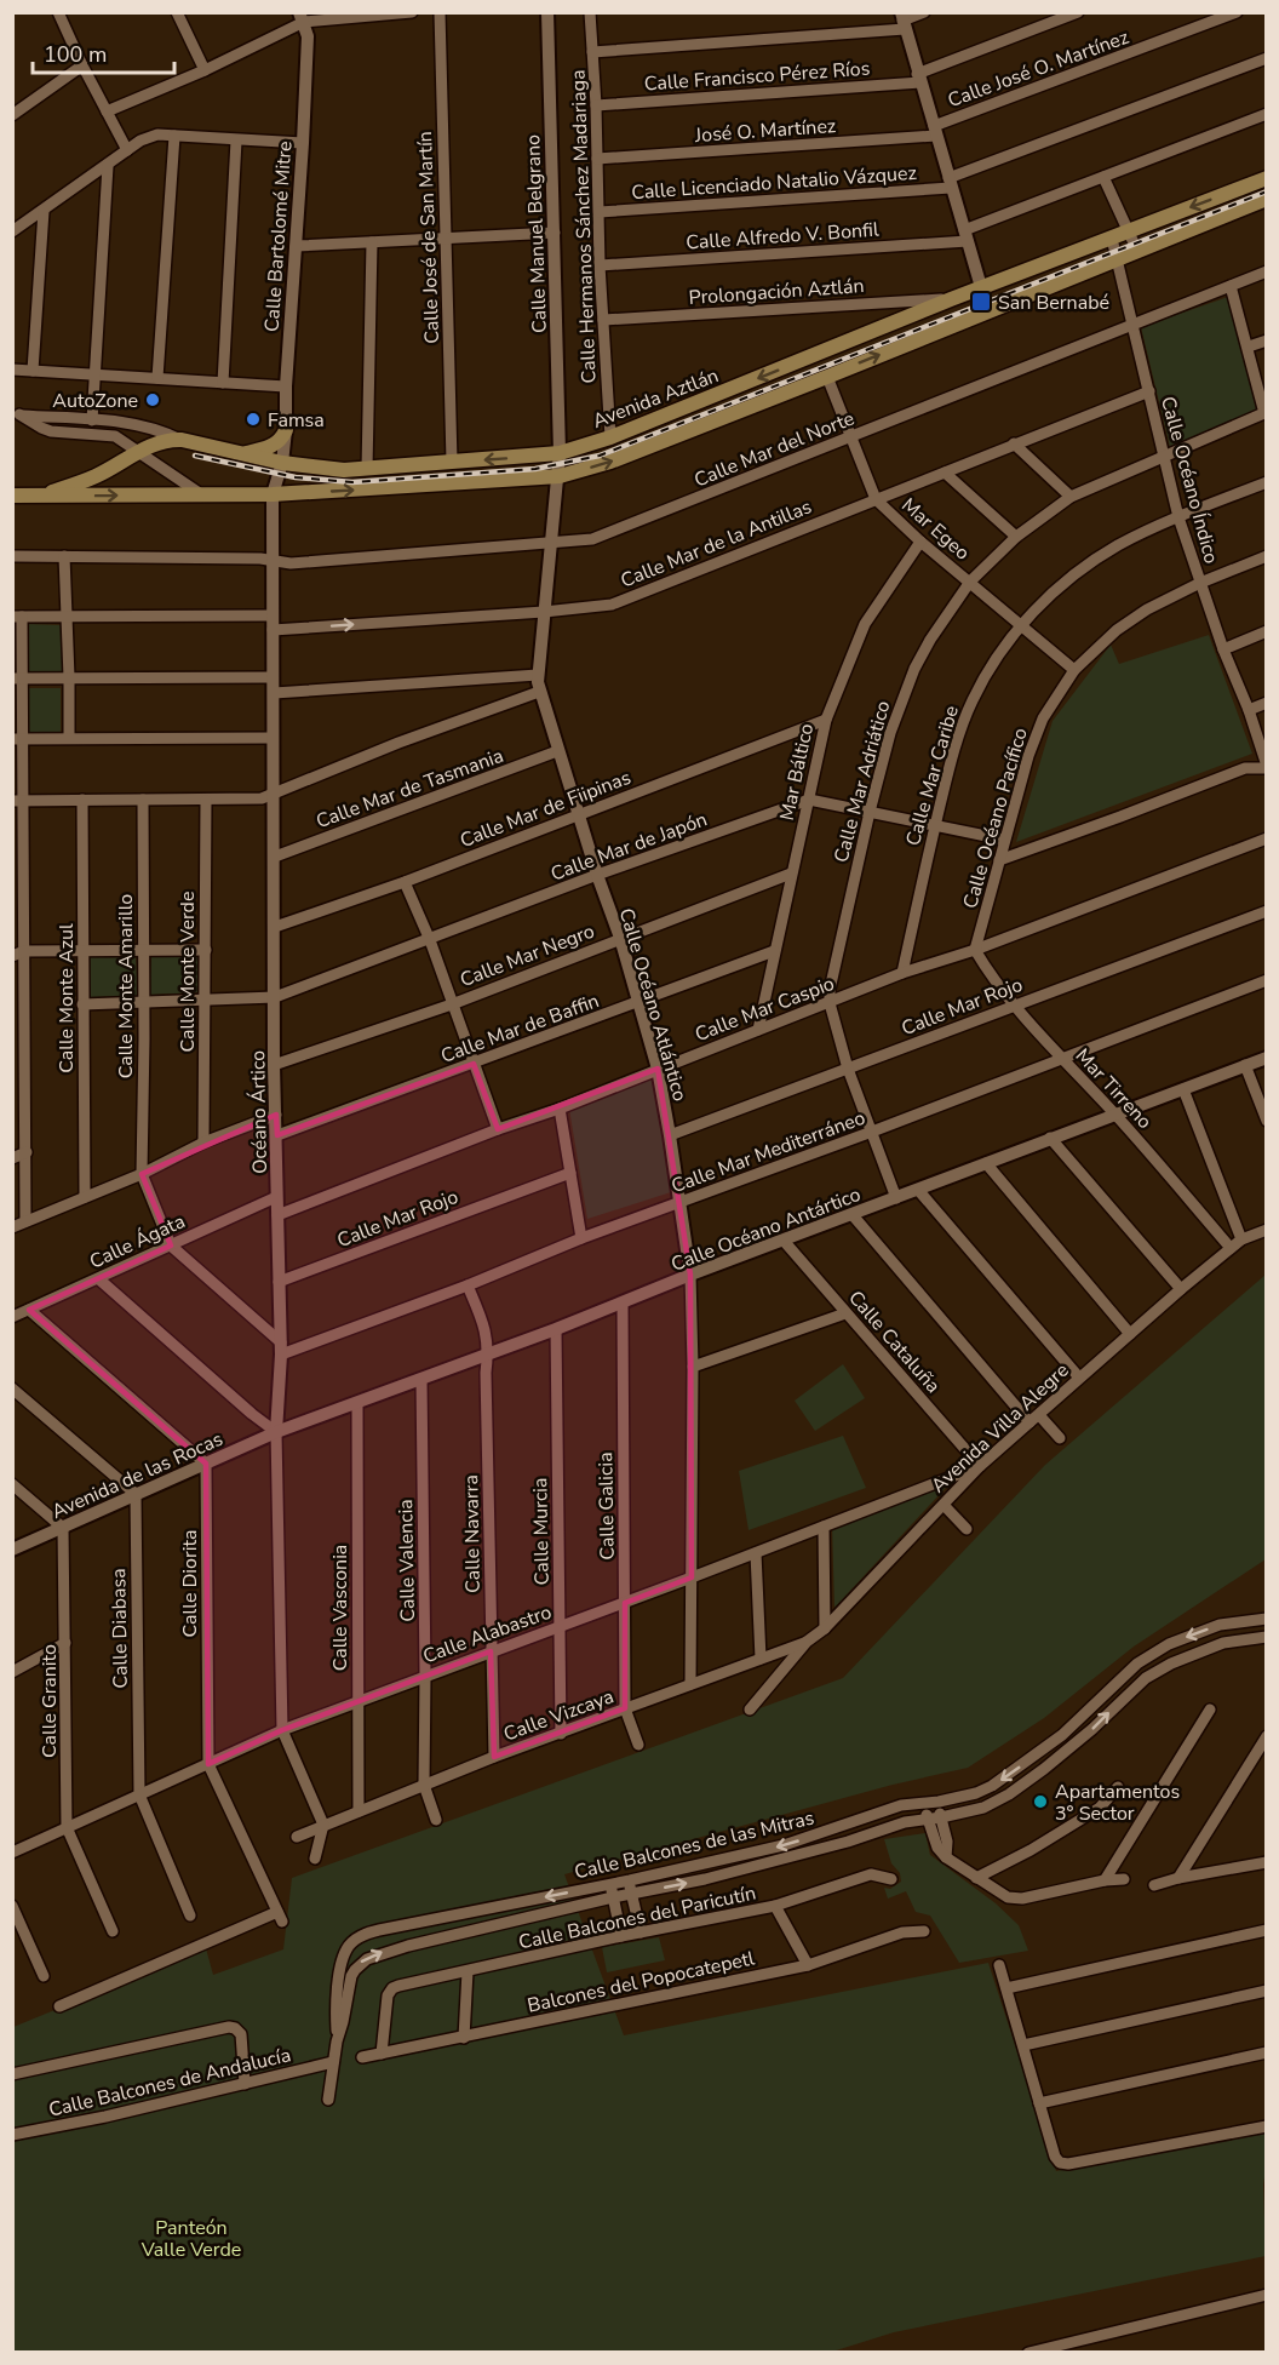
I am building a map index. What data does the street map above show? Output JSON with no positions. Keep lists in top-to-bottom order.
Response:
{
  "streets": {
    "main road": ["Avenida Aztlán"],
    "street": [
      "Calle José O. Martínez",
      "Calle Francisco Pérez Ríos",
      "José O. Martínez",
      "Calle Licenciado Natalio Vázquez",
      "Calle Hermanos Sánchez Madariaga",
      "Calle Manuel Belgrano",
      "Calle Alfredo V. Bonfil",
      "Calle Bartolomé Mitre",
      "Calle José de San Martín",
      "Prolongación Aztlán",
      "Calle Mar del Norte",
      "Calle Océano Índico",
      "Mar Egeo",
      "Calle Mar de la Antillas",
      "Mar Báltico",
      "Calle Mar Caribe",
      "Calle Mar Adriático",
      "Calle Mar de Tasmania",
      "Calle Mar de Fiipinas",
      "Calle Océano Pacífico",
      "Calle Mar de Japón",
      "Calle Mar Negro",
      "Calle Monte Verde",
      "Calle Monte Amarillo",
      "Calle Monte Azul",
      "Calle Océano Atlántico",
      "Calle Mar Rojo",
      "Calle Mar Caspio",
      "Calle Mar de Baffin",
      "Mar Tirreno",
      "Océano Ártico",
      "Calle Mar Mediterráneo",
      "Calle Océano Antártico",
      "Calle Ágata",
      "Calle Cataluña",
      "Avenida Villa Alegre",
      "Avenida de las Rocas",
      "Calle Galicia",
      "Calle Murcia",
      "Calle Navarra",
      "Calle Valencia",
      "Calle Diorita",
      "Calle Vasconia",
      "Calle Diabasa",
      "Calle Alabastro",
      "Calle Granito",
      "Calle Vizcaya",
      "Calle Balcones de las Mitras",
      "Calle Balcones del Paricutín",
      "Balcones del Popocatepetl",
      "Calle Balcones de Andalucía"
    ]
  },
  "crossings": [
    ["Calle José O. Martínez", "José O. Martínez"],
    ["Calle Francisco Pérez Ríos", "Calle Hermanos Sánchez Madariaga"],
    ["José O. Martínez", "Calle Hermanos Sánchez Madariaga"],
    ["Calle Licenciado Natalio Vázquez", "Calle Hermanos Sánchez Madariaga"],
    ["Calle Hermanos Sánchez Madariaga", "Calle Alfredo V. Bonfil"],
    ["Calle Hermanos Sánchez Madariaga", "Prolongación Aztlán"],
    ["Calle Hermanos Sánchez Madariaga", "Avenida Aztlán"],
    ["Calle Manuel Belgrano", "Avenida Aztlán"],
    ["Calle Manuel Belgrano", "Calle Océano Atlántico"],
    ["Calle Bartolomé Mitre", "Avenida Aztlán"],
    ["Calle Bartolomé Mitre", "Océano Ártico"],
    ["Calle José de San Martín", "Avenida Aztlán"],
    ["Prolongación Aztlán", "Avenida Aztlán"],
    ["Avenida Aztlán", "Calle Océano Índico"],
    ["Avenida Aztlán", "Mar Egeo"],
    ["Avenida Aztlán", "Calle Océano Atlántico"],
    ["Avenida Aztlán", "Océano Ártico"],
    ["Calle Mar del Norte", "Calle Océano Índico"],
    ["Calle Mar del Norte", "Mar Egeo"],
    ["Calle Mar del Norte", "Calle Océano Atlántico"],
    ["Calle Mar del Norte", "Océano Ártico"],
    ["Calle Océano Índico", "Calle Mar de la Antillas"],
    ["Calle Océano Índico", "Calle Mar Caribe"],
    ["Calle Océano Índico", "Calle Mar Adriático"],
    ["Calle Océano Índico", "Calle Océano Pacífico"],
    ["Mar Egeo", "Calle Mar de la Antillas"],
    ["Mar Egeo", "Mar Báltico"],
    ["Mar Egeo", "Calle Mar Caribe"],
    ["Mar Egeo", "Calle Mar Adriático"],
    ["Mar Egeo", "Calle Océano Pacífico"],
    ["Calle Mar de la Antillas", "Calle Océano Atlántico"],
    ["Calle Mar de la Antillas", "Océano Ártico"],
    ["Mar Báltico", "Calle Mar de Fiipinas"],
    ["Mar Báltico", "Calle Mar de Japón"],
    ["Mar Báltico", "Calle Mar Negro"],
    ["Mar Báltico", "Calle Mar Caspio"],
    ["Mar Báltico", "Calle Mar de Baffin"],
    ["Calle Mar Caribe", "Calle Mar Caspio"],
    ["Calle Mar Adriático", "Calle Mar Caspio"],
    ["Calle Mar de Tasmania", "Calle Océano Atlántico"],
    ["Calle Mar de Tasmania", "Océano Ártico"],
    ["Calle Mar de Fiipinas", "Calle Océano Atlántico"],
    ["Calle Mar de Fiipinas", "Océano Ártico"],
    ["Calle Océano Pacífico", "Calle Mar Caspio"],
    ["Calle Océano Pacífico", "Mar Tirreno"],
    ["Calle Mar de Japón", "Calle Monte Verde"],
    ["Calle Mar de Japón", "Calle Monte Amarillo"],
    ["Calle Mar de Japón", "Calle Monte Azul"],
    ["Calle Mar de Japón", "Calle Océano Atlántico"],
    ["Calle Mar de Japón", "Océano Ártico"],
    ["Calle Mar Negro", "Calle Océano Atlántico"],
    ["Calle Mar Negro", "Océano Ártico"],
    ["Calle Océano Atlántico", "Calle Mar Rojo"],
    ["Calle Océano Atlántico", "Calle Mar Caspio"],
    ["Calle Océano Atlántico", "Calle Mar de Baffin"],
    ["Calle Océano Atlántico", "Calle Mar Mediterráneo"],
    ["Calle Océano Atlántico", "Calle Océano Antártico"],
    ["Calle Océano Atlántico", "Calle Alabastro"],
    ["Calle Océano Atlántico", "Calle Vizcaya"],
    ["Calle Mar Rojo", "Mar Tirreno"],
    ["Calle Mar Rojo", "Océano Ártico"],
    ["Calle Mar Caspio", "Mar Tirreno"],
    ["Calle Mar Caspio", "Océano Ártico"],
    ["Calle Mar de Baffin", "Océano Ártico"],
    ["Mar Tirreno", "Calle Mar Mediterráneo"],
    ["Mar Tirreno", "Calle Océano Antártico"],
    ["Mar Tirreno", "Avenida Villa Alegre"],
    ["Océano Ártico", "Calle Mar Mediterráneo"],
    ["Océano Ártico", "Calle Océano Antártico"],
    ["Océano Ártico", "Calle Ágata"],
    ["Océano Ártico", "Avenida de las Rocas"],
    ["Océano Ártico", "Calle Alabastro"],
    ["Calle Mar Mediterráneo", "Calle Navarra"],
    ["Calle Océano Antártico", "Calle Cataluña"],
    ["Calle Océano Antártico", "Avenida de las Rocas"],
    ["Calle Océano Antártico", "Calle Galicia"],
    ["Calle Océano Antártico", "Calle Murcia"],
    ["Calle Océano Antártico", "Calle Navarra"],
    ["Calle Océano Antártico", "Calle Valencia"],
    ["Calle Océano Antártico", "Calle Vasconia"],
    ["Calle Cataluña", "Avenida Villa Alegre"],
    ["Calle Cataluña", "Calle Alabastro"],
    ["Avenida Villa Alegre", "Calle Alabastro"],
    ["Avenida Villa Alegre", "Calle Vizcaya"],
    ["Avenida de las Rocas", "Calle Diorita"],
    ["Avenida de las Rocas", "Calle Diabasa"],
    ["Avenida de las Rocas", "Calle Granito"],
    ["Calle Galicia", "Calle Alabastro"],
    ["Calle Galicia", "Calle Vizcaya"],
    ["Calle Murcia", "Calle Alabastro"],
    ["Calle Murcia", "Calle Vizcaya"],
    ["Calle Navarra", "Calle Alabastro"],
    ["Calle Navarra", "Calle Vizcaya"],
    ["Calle Valencia", "Calle Alabastro"],
    ["Calle Valencia", "Calle Vizcaya"],
    ["Calle Diorita", "Calle Alabastro"],
    ["Calle Vasconia", "Calle Alabastro"],
    ["Calle Vasconia", "Calle Vizcaya"],
    ["Calle Diabasa", "Calle Alabastro"],
    ["Calle Alabastro", "Calle Granito"],
    ["Calle Balcones de las Mitras", "Calle Balcones de Andalucía"],
    ["Calle Balcones del Paricutín", "Balcones del Popocatepetl"]
  ],
  "parks": ["Panteón Valle Verde"],
  "places": {
    "transit": ["San Bernabé"],
    "other": ["AutoZone", "Famsa", "Apartamentos 3° Sector"]
  },
  "scale_bar": "100 m"
}
